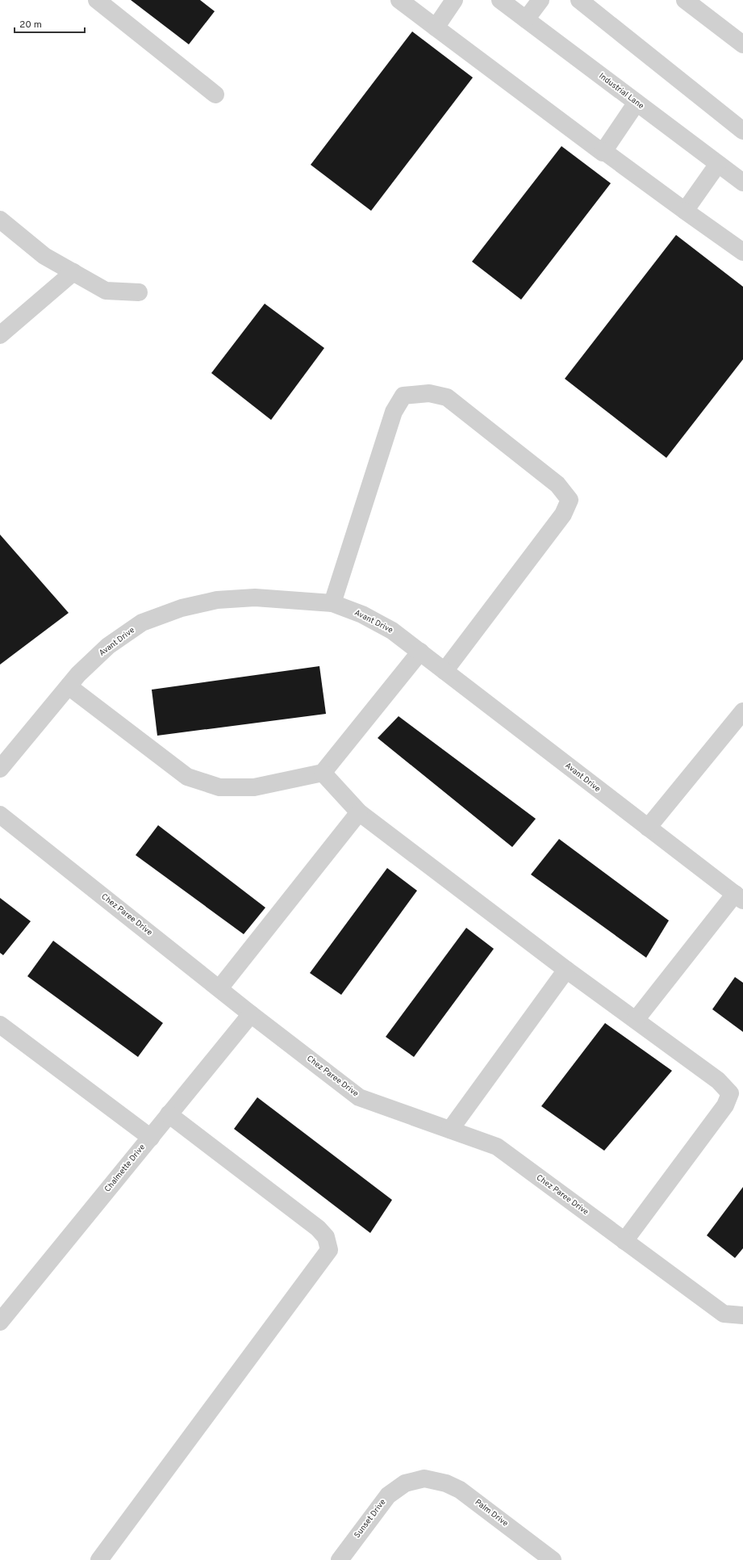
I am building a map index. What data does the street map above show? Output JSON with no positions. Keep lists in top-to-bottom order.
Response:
{
  "streets": {
    "street": [
      "Industrial Lane",
      "Avant Drive",
      "Chez Paree Drive",
      "Chalmette Drive",
      "Palm Drive",
      "Sunset Drive"
    ]
  },
  "crossings": [
    ["Chez Paree Drive", "Chalmette Drive"],
    ["Palm Drive", "Sunset Drive"]
  ],
  "scale_bar": "20 m"
}
